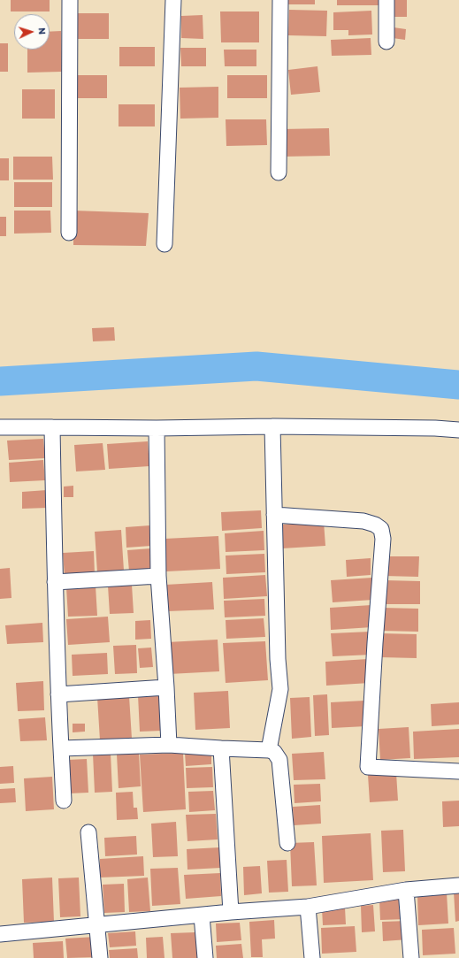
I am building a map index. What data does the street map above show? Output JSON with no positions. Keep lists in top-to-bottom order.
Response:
{
  "north": "right"
}
